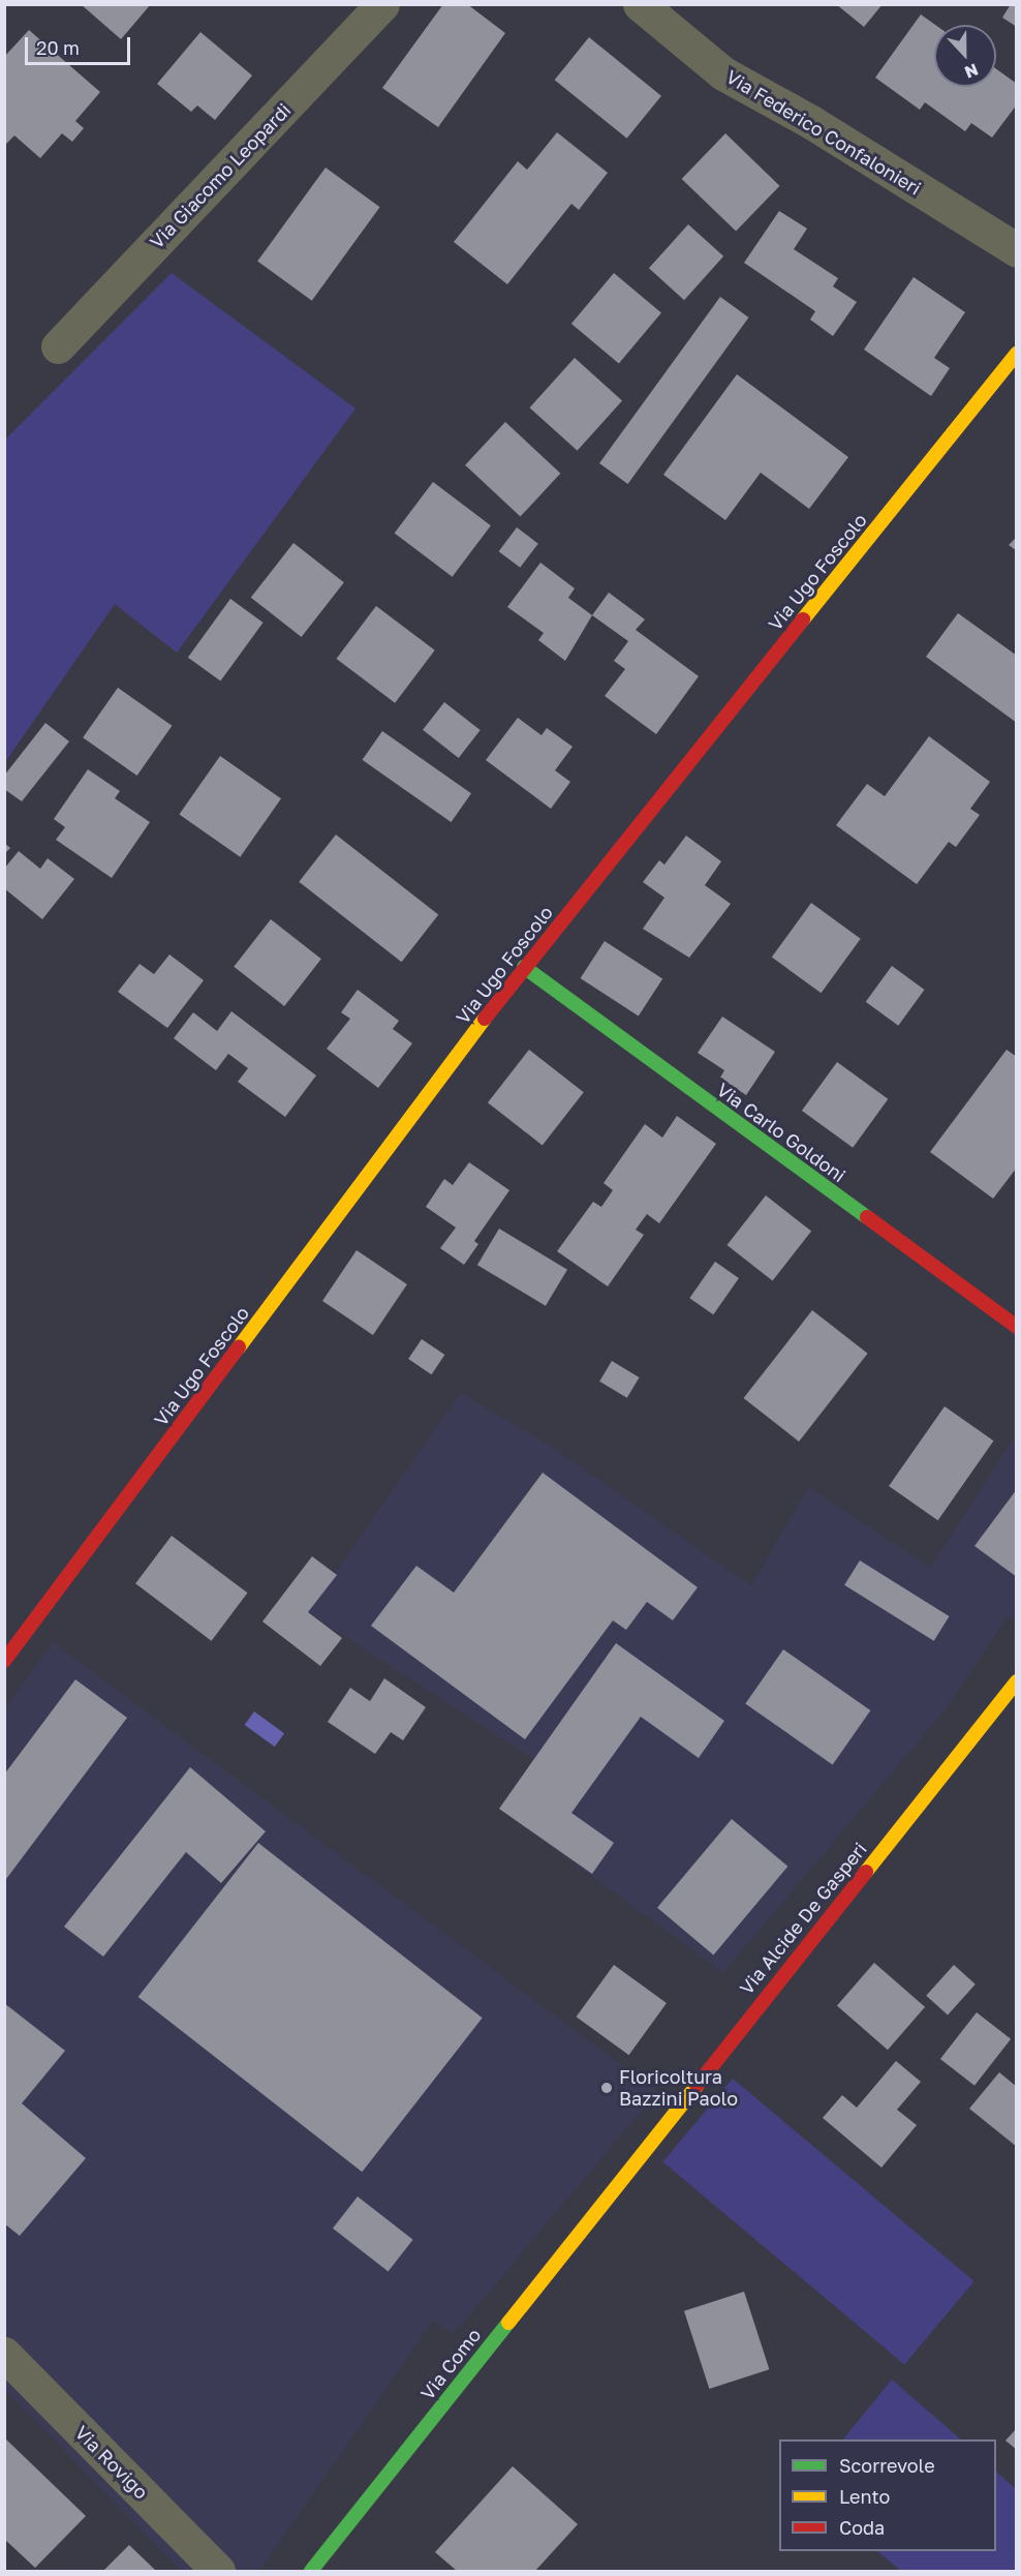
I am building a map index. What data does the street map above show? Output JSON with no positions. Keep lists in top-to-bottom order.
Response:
{
  "streets": {
    "street": [
      "Via Federico Confalonieri",
      "Via Giacomo Leopardi",
      "Via Ugo Foscolo",
      "Via Carlo Goldoni",
      "Via Alcide De Gasperi",
      "Via Como",
      "Via Rovigo"
    ]
  },
  "crossings": [
    ["Via Ugo Foscolo", "Via Carlo Goldoni"],
    ["Via Alcide De Gasperi", "Via Como"]
  ],
  "places": ["Floricoltura Bazzini Paolo"],
  "legend": ["Scorrevole", "Lento", "Coda"],
  "scale_bar": "20 m",
  "north": "bottom"
}
